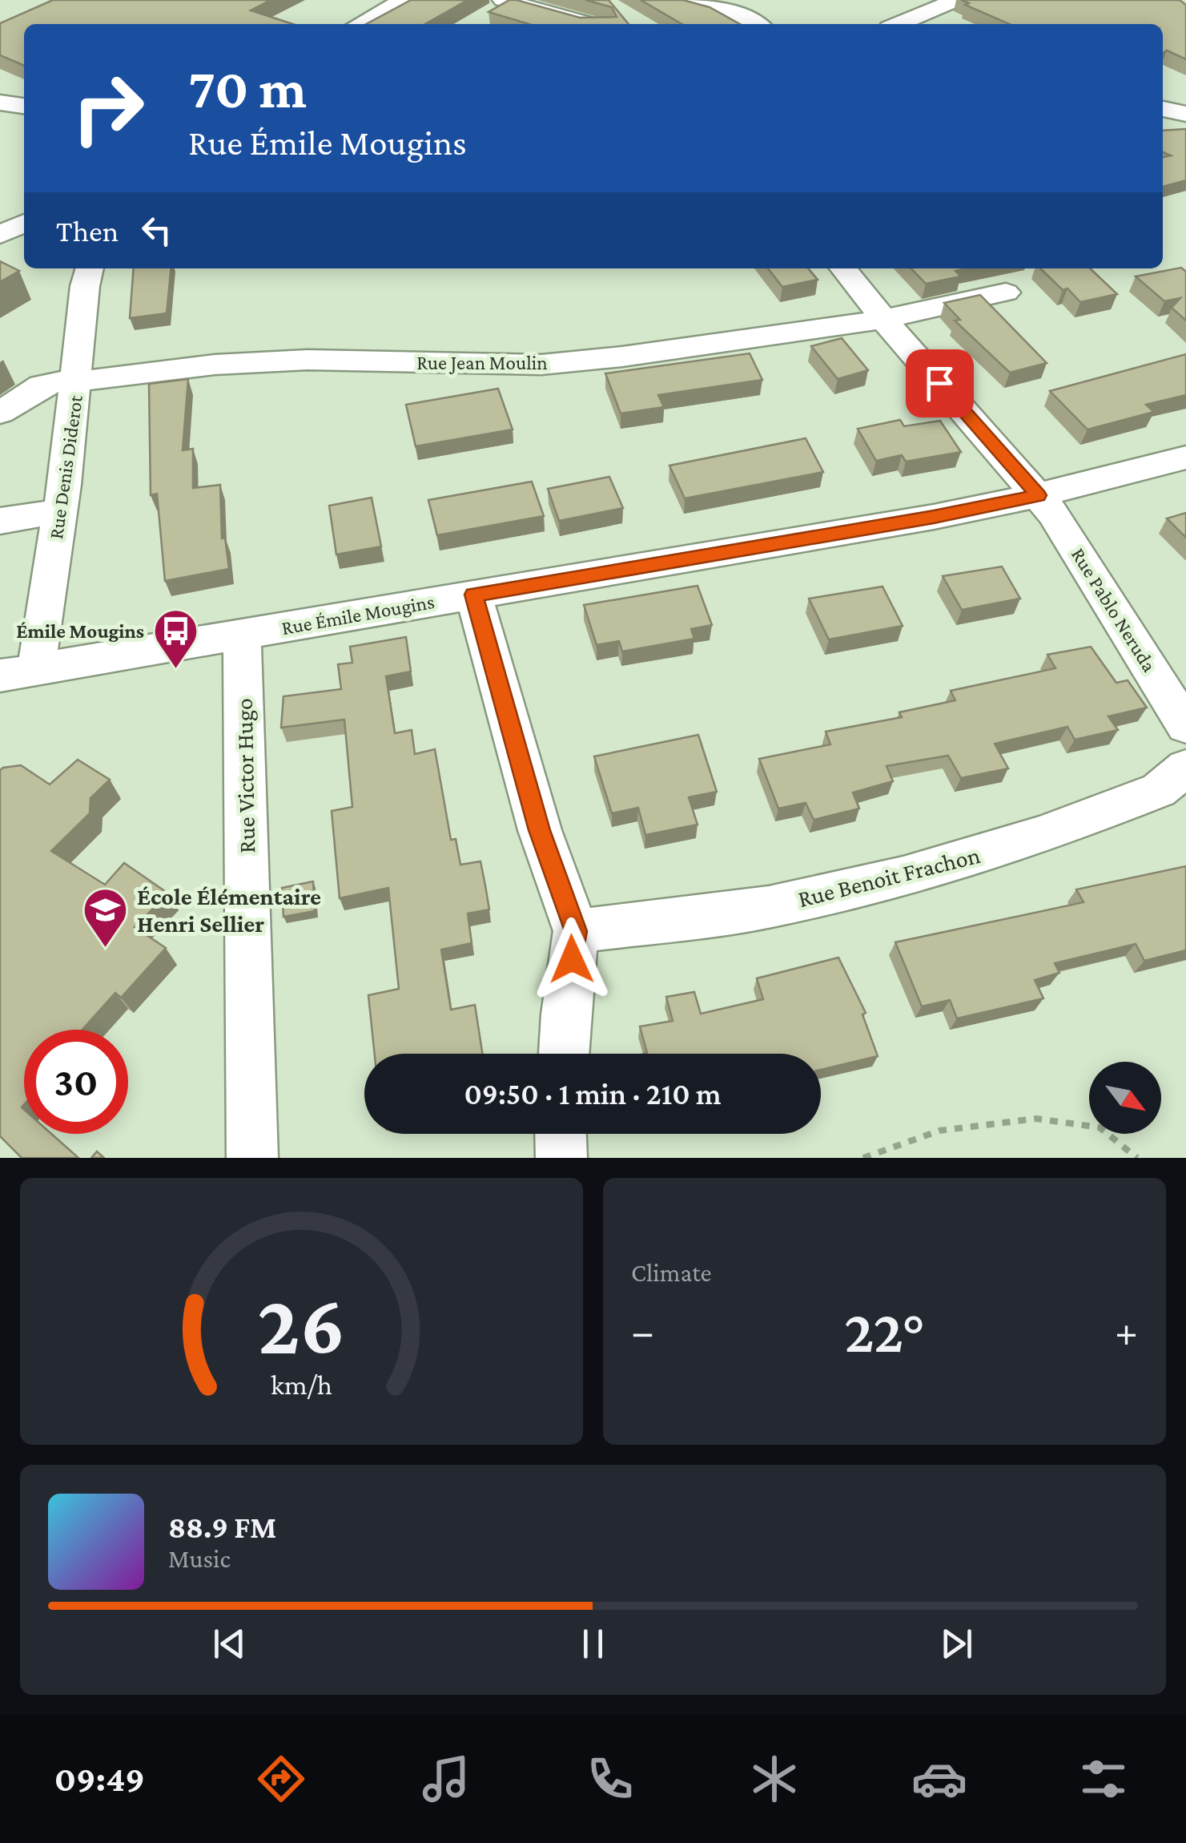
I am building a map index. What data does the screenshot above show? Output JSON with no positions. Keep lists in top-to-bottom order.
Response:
{
  "streets": {
    "street": [
      "Rue Jean Moulin",
      "Rue Denis Diderot",
      "Rue Pablo Neruda",
      "Rue Émile Mougins",
      "Rue Victor Hugo",
      "Rue Benoit Frachon"
    ]
  },
  "crossings": [
    ["Rue Jean Moulin", "Rue Denis Diderot"],
    ["Rue Jean Moulin", "Rue Pablo Neruda"],
    ["Rue Denis Diderot", "Rue Émile Mougins"],
    ["Rue Pablo Neruda", "Rue Émile Mougins"],
    ["Rue Émile Mougins", "Rue Victor Hugo"]
  ],
  "places": {
    "bus stop": ["Émile Mougins"],
    "school or university": ["École Élémentaire Henri Sellier"]
  },
  "north": "bottom right",
  "page": {
    "turn": ["70 m", "Rue Émile Mougins"],
    "then": "Then",
    "limit": "30",
    "trip": "09:50 · 1 min · 210 m",
    "tile": "Climate",
    "heat": ["−", "22°", "+"],
    "song": ["88.9 FM", "Music"],
    "tabs": "09:49",
    "gauge": ["26", "km/h"]
  }
}
